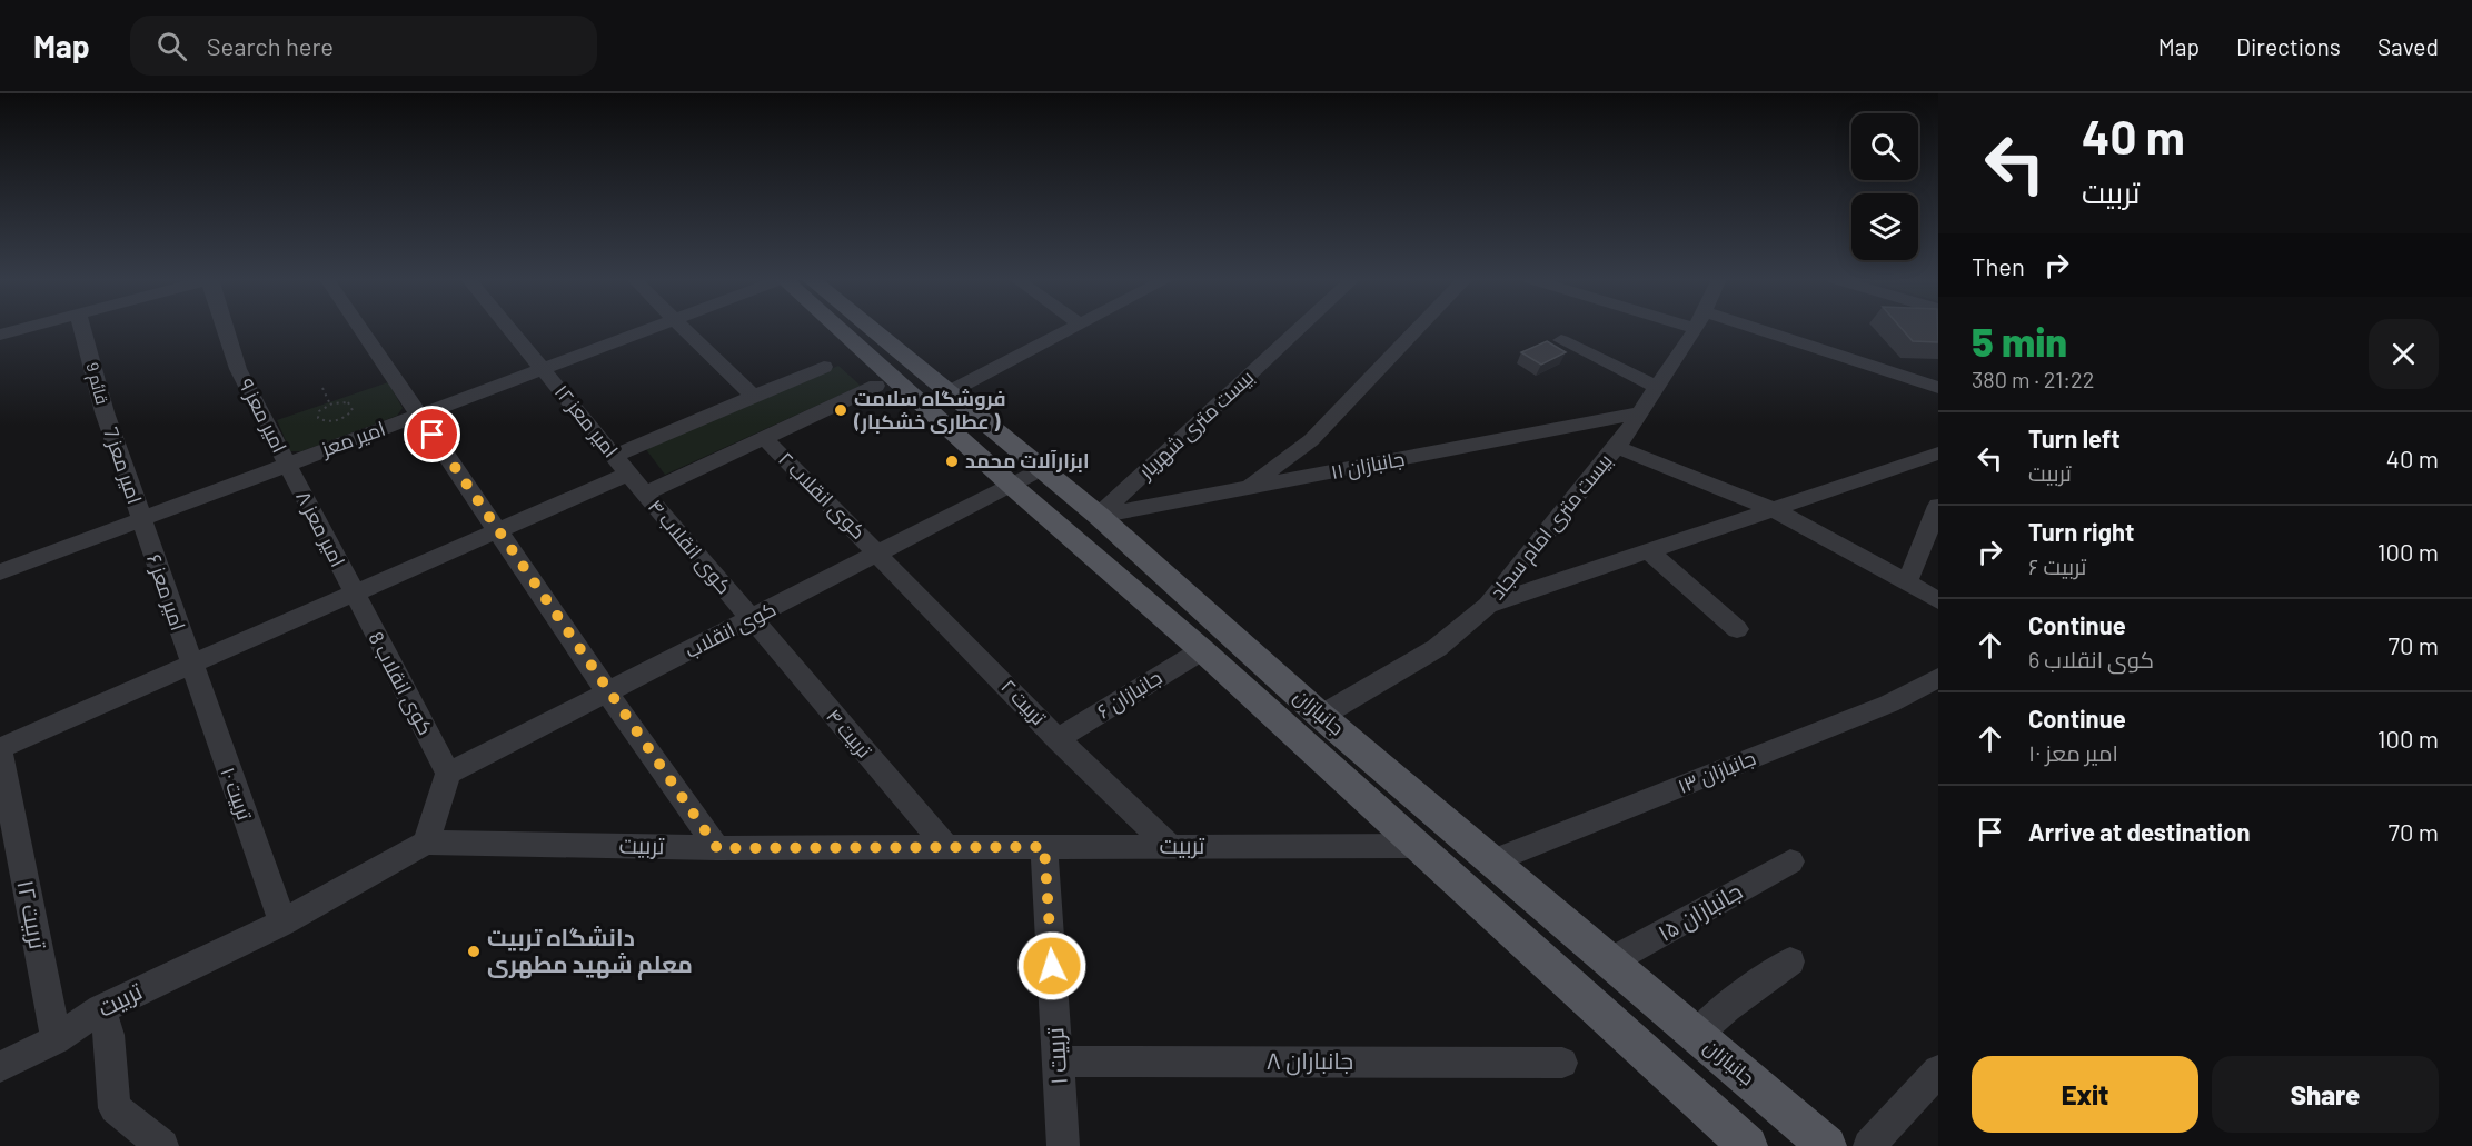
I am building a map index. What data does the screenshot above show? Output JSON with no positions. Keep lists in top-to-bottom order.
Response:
{
  "streets": {
    "main road": ["جانبازان"],
    "street": [
      "قائم 9",
      "امیر معز ۹",
      "امیر معز ۱۲",
      "بیست متری شهریار",
      "امیر معز",
      "امیر معز 7",
      "جانبازان ۱۱",
      "کوی انقلاب ۲",
      "بیست متری امام سجاد",
      "امیر معز ۸",
      "کوی انقلاب ۴",
      "امیر معز ۶",
      "کوی انقلاب",
      "کوی انقلاب 8",
      "جانبازان ۶",
      "تربیت ۲",
      "تربیت ۴",
      "جانبازان ۱۳",
      "تربیت ۱۰",
      "تربیت",
      "جانبازان ۱۵",
      "تربیت ۱۲",
      "تربیت ۱",
      "جانباران ۸"
    ]
  },
  "crossings": [
    ["قائم 9", "امیر معز 7"],
    ["امیر معز ۹", "امیر معز"],
    ["امیر معز ۹", "امیر معز ۸"],
    ["امیر معز ۱۲", "امیر معز"],
    ["امیر معز ۱۲", "کوی انقلاب ۴"],
    ["بیست متری شهریار", "جانبازان ۱۱"],
    ["بیست متری شهریار", "جانبازان"],
    ["امیر معز", "امیر معز 7"],
    ["امیر معز", "امیر معز ۸"],
    ["امیر معز", "امیر معز ۶"],
    ["امیر معز 7", "امیر معز ۶"],
    ["جانبازان ۱۱", "بیست متری امام سجاد"],
    ["جانبازان ۱۱", "جانبازان"],
    ["کوی انقلاب ۲", "کوی انقلاب"],
    ["کوی انقلاب ۲", "تربیت ۲"],
    ["بیست متری امام سجاد", "جانبازان"],
    ["امیر معز ۸", "کوی انقلاب 8"],
    ["کوی انقلاب ۴", "کوی انقلاب"],
    ["کوی انقلاب ۴", "تربیت ۴"],
    ["امیر معز ۶", "تربیت ۱۰"],
    ["کوی انقلاب", "کوی انقلاب 8"],
    ["کوی انقلاب", "تربیت ۲"],
    ["کوی انقلاب", "جانبازان"],
    ["کوی انقلاب", "تربیت ۴"],
    ["جانبازان ۶", "تربیت ۲"],
    ["جانبازان ۶", "جانبازان"],
    ["تربیت ۲", "تربیت"],
    ["جانبازان", "جانبازان ۱۳"],
    ["جانبازان", "تربیت"],
    ["جانبازان", "جانبازان ۱۵"],
    ["تربیت ۴", "تربیت"],
    ["تربیت ۱۰", "تربیت"],
    ["تربیت", "تربیت ۱۲"],
    ["تربیت", "تربیت ۱"],
    ["تربیت ۱", "جانباران ۸"]
  ],
  "places": ["فروشگاه سلامت (عطاری خشکبار )", "ابزارآلات محمد", "دانشگاه تربیت معلم شهید مطهری"],
  "page": {
    "header": "Map",
    "search": "Search here",
    "nav": ["Map", "Directions", "Saved"],
    "turn": ["40 m", "تربیت"],
    "then": "Then",
    "heading": ["5 min", "380 m · 21:22"],
    "list": [
      {
        "name": "Turn left",
        "note": "تربیت",
        "value": "40 m"
      },
      {
        "name": "Turn right",
        "note": "تربیت ۶",
        "value": "100 m"
      },
      {
        "name": "Continue",
        "note": "کوی انقلاب 6",
        "value": "70 m"
      },
      {
        "name": "Continue",
        "note": "امیر معز ۱۰",
        "value": "100 m"
      },
      {
        "name": "Arrive at destination",
        "value": "70 m"
      }
    ],
    "buttons": ["Exit", "Share"]
  }
}
